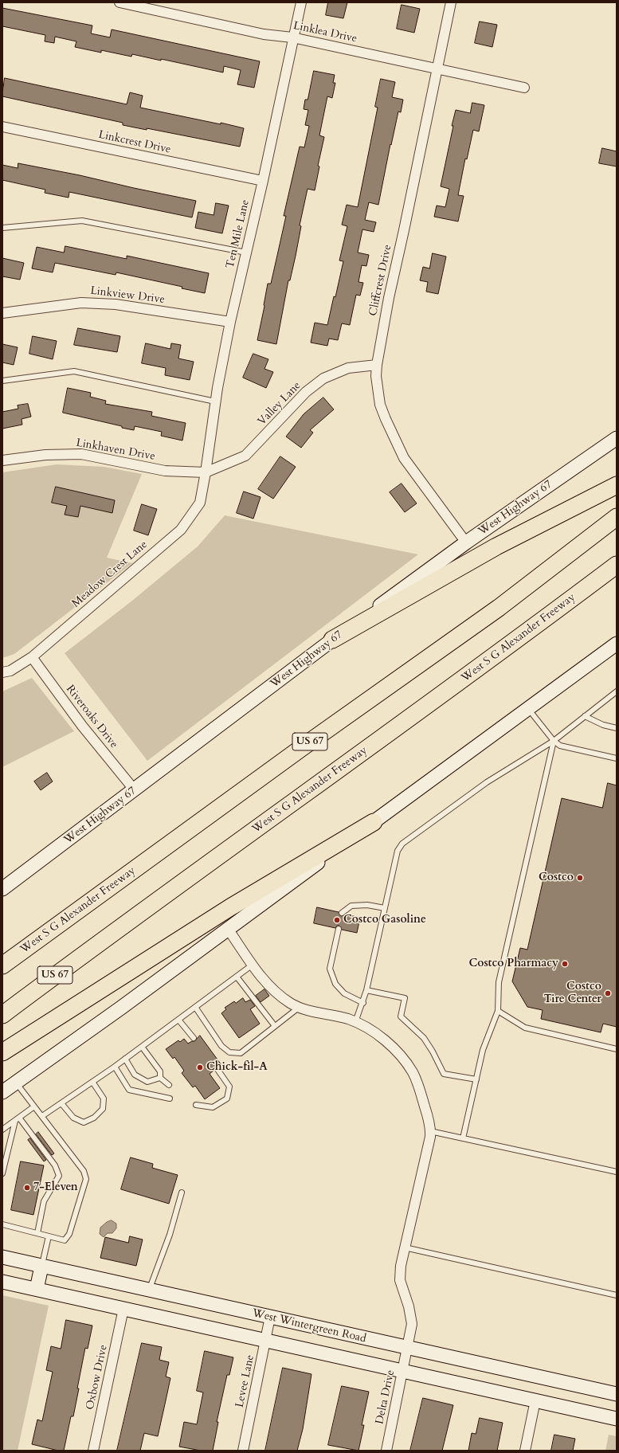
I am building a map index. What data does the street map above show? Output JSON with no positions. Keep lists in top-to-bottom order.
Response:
{
  "streets": {
    "highway": ["West S G Alexander Freeway", "US 67"],
    "main road": ["West Highway 67", "West Wintergreen Road"],
    "street": [
      "Linklea Drive",
      "Linkcrest Drive",
      "Ten Mile Lane",
      "Cliffcrest Drive",
      "Linkview Drive",
      "Valley Lane",
      "Linkhaven Drive",
      "Meadow Crest Lane",
      "Riveroaks Drive",
      "Oxbow Drive",
      "Levee Lane",
      "Delta Drive"
    ]
  },
  "crossings": [
    ["Linklea Drive", "Ten Mile Lane"],
    ["Linklea Drive", "Cliffcrest Drive"],
    ["Linkcrest Drive", "Ten Mile Lane"],
    ["Ten Mile Lane", "Linkview Drive"],
    ["Ten Mile Lane", "Valley Lane"],
    ["Ten Mile Lane", "Linkhaven Drive"],
    ["Ten Mile Lane", "Meadow Crest Lane"],
    ["Cliffcrest Drive", "Valley Lane"],
    ["Cliffcrest Drive", "West Highway 67"],
    ["Valley Lane", "Linkhaven Drive"],
    ["Valley Lane", "Meadow Crest Lane"],
    ["Linkhaven Drive", "Meadow Crest Lane"],
    ["West Highway 67", "Riveroaks Drive"],
    ["Meadow Crest Lane", "Riveroaks Drive"],
    ["West Wintergreen Road", "Oxbow Drive"],
    ["West Wintergreen Road", "Levee Lane"],
    ["West Wintergreen Road", "Delta Drive"]
  ],
  "places": [
    "Costco",
    "Costco Gasoline",
    "Costco Pharmacy",
    "Costco Tire Center",
    "Chick-fil-A",
    "7-Eleven"
  ]
}
